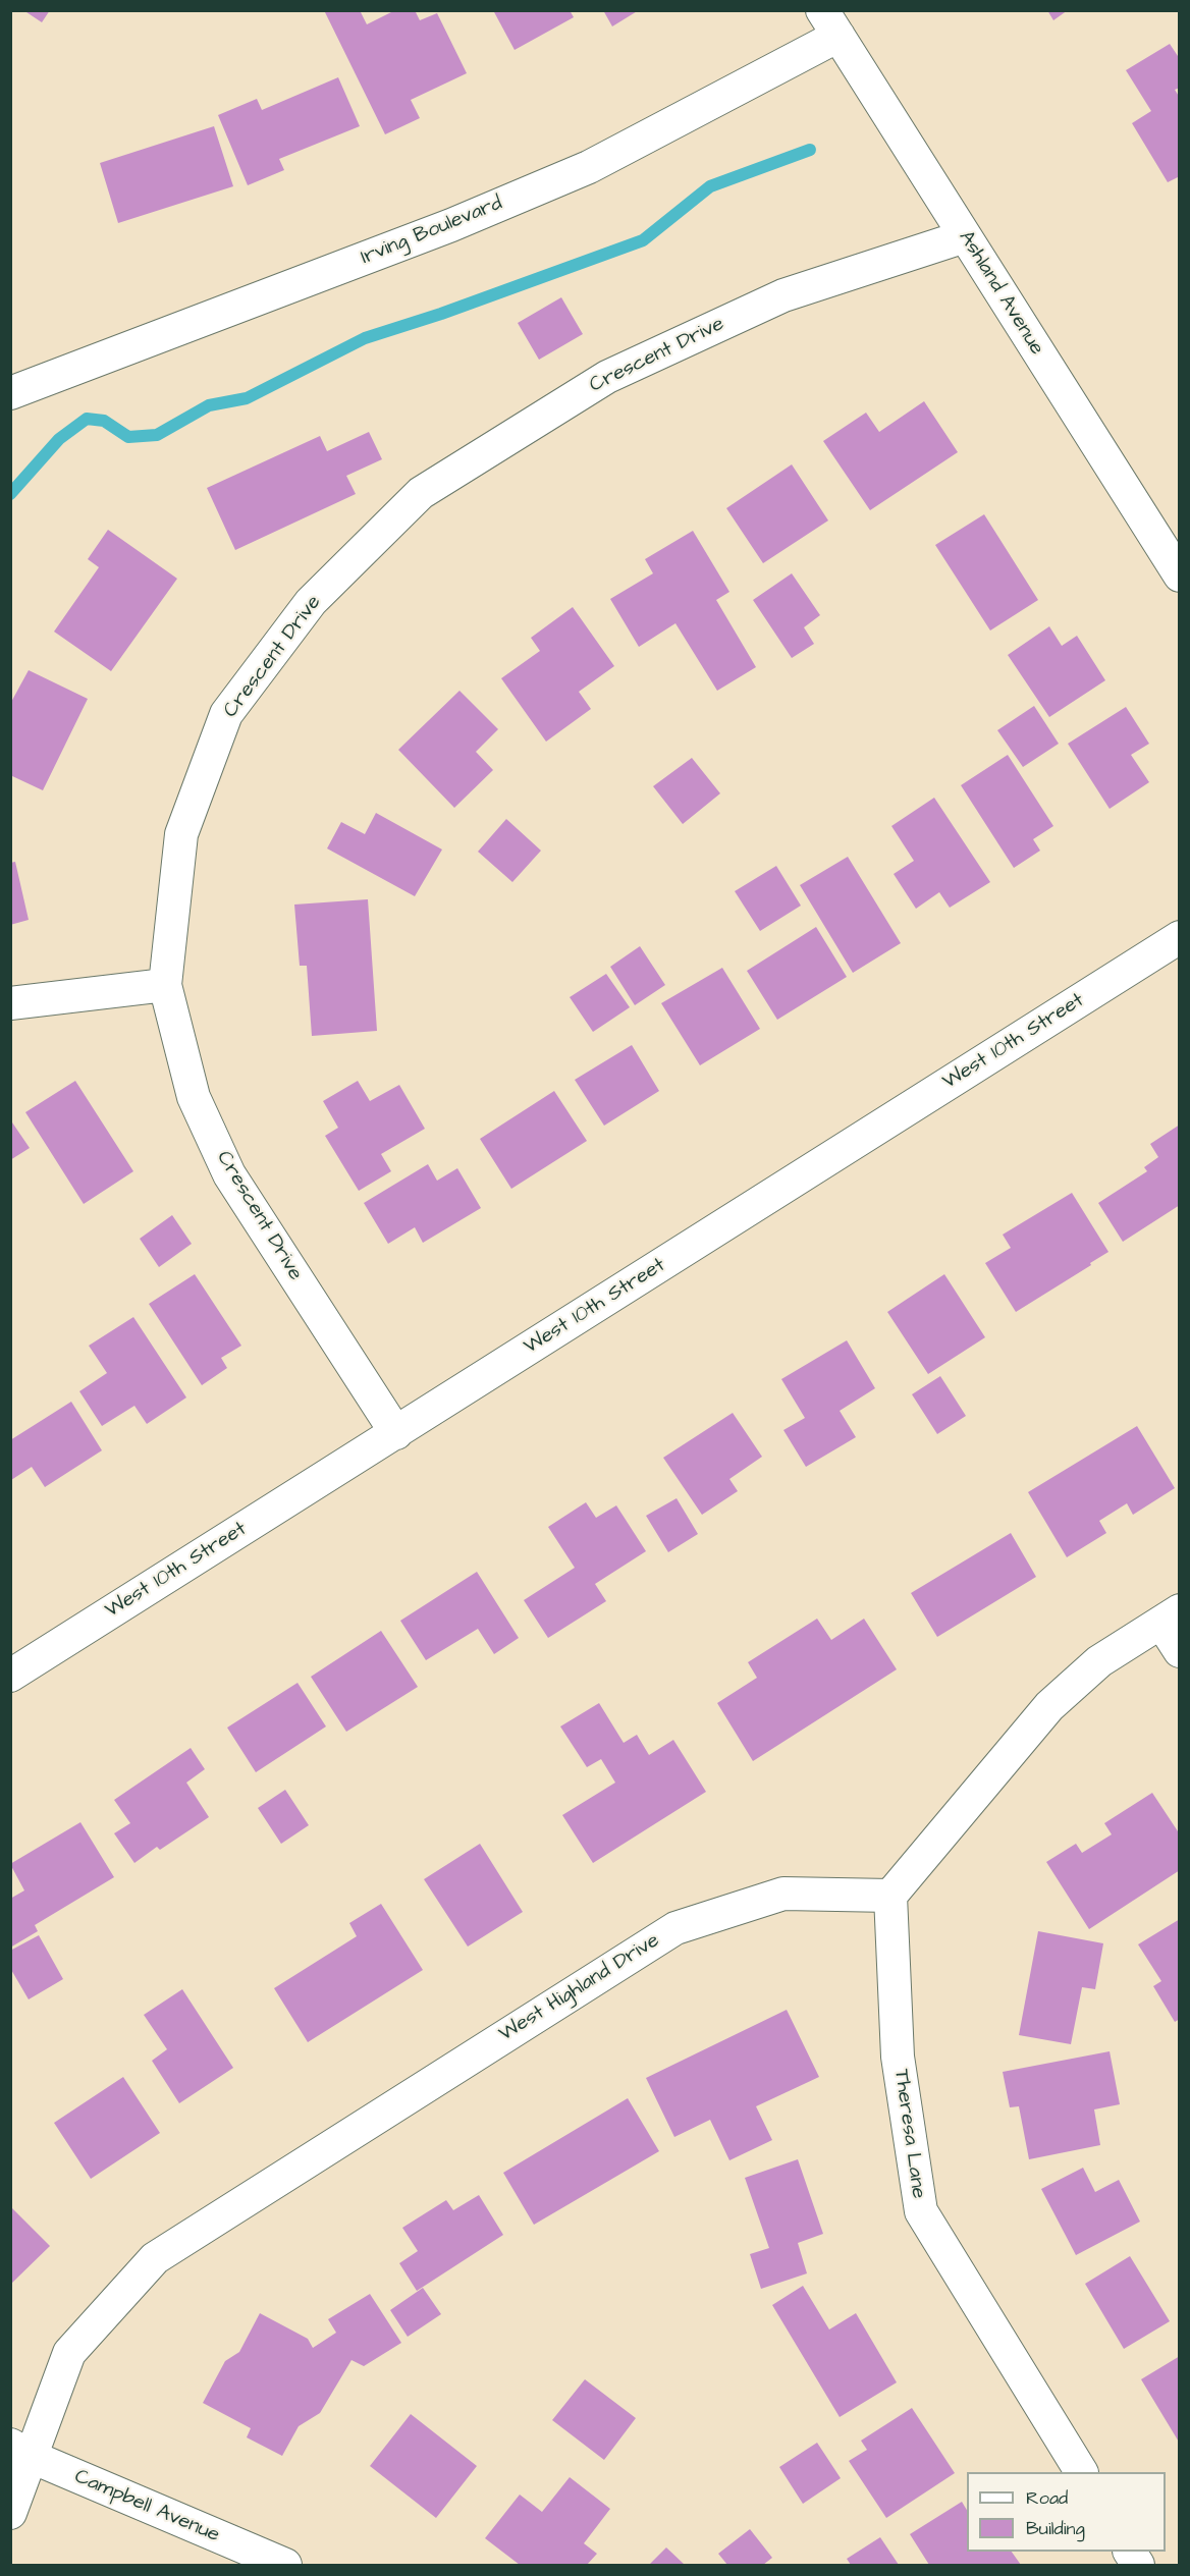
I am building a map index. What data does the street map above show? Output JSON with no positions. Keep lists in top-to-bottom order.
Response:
{
  "streets": {
    "street": [
      "Irving Boulevard",
      "Ashland Avenue",
      "Crescent Drive",
      "West 10th Street",
      "West Highland Drive",
      "Theresa Lane",
      "Campbell Avenue"
    ]
  },
  "crossings": [
    ["Irving Boulevard", "Ashland Avenue"],
    ["Ashland Avenue", "Crescent Drive"],
    ["Crescent Drive", "West 10th Street"],
    ["West Highland Drive", "Theresa Lane"],
    ["West Highland Drive", "Campbell Avenue"]
  ],
  "legend": ["Road", "Building"]
}
